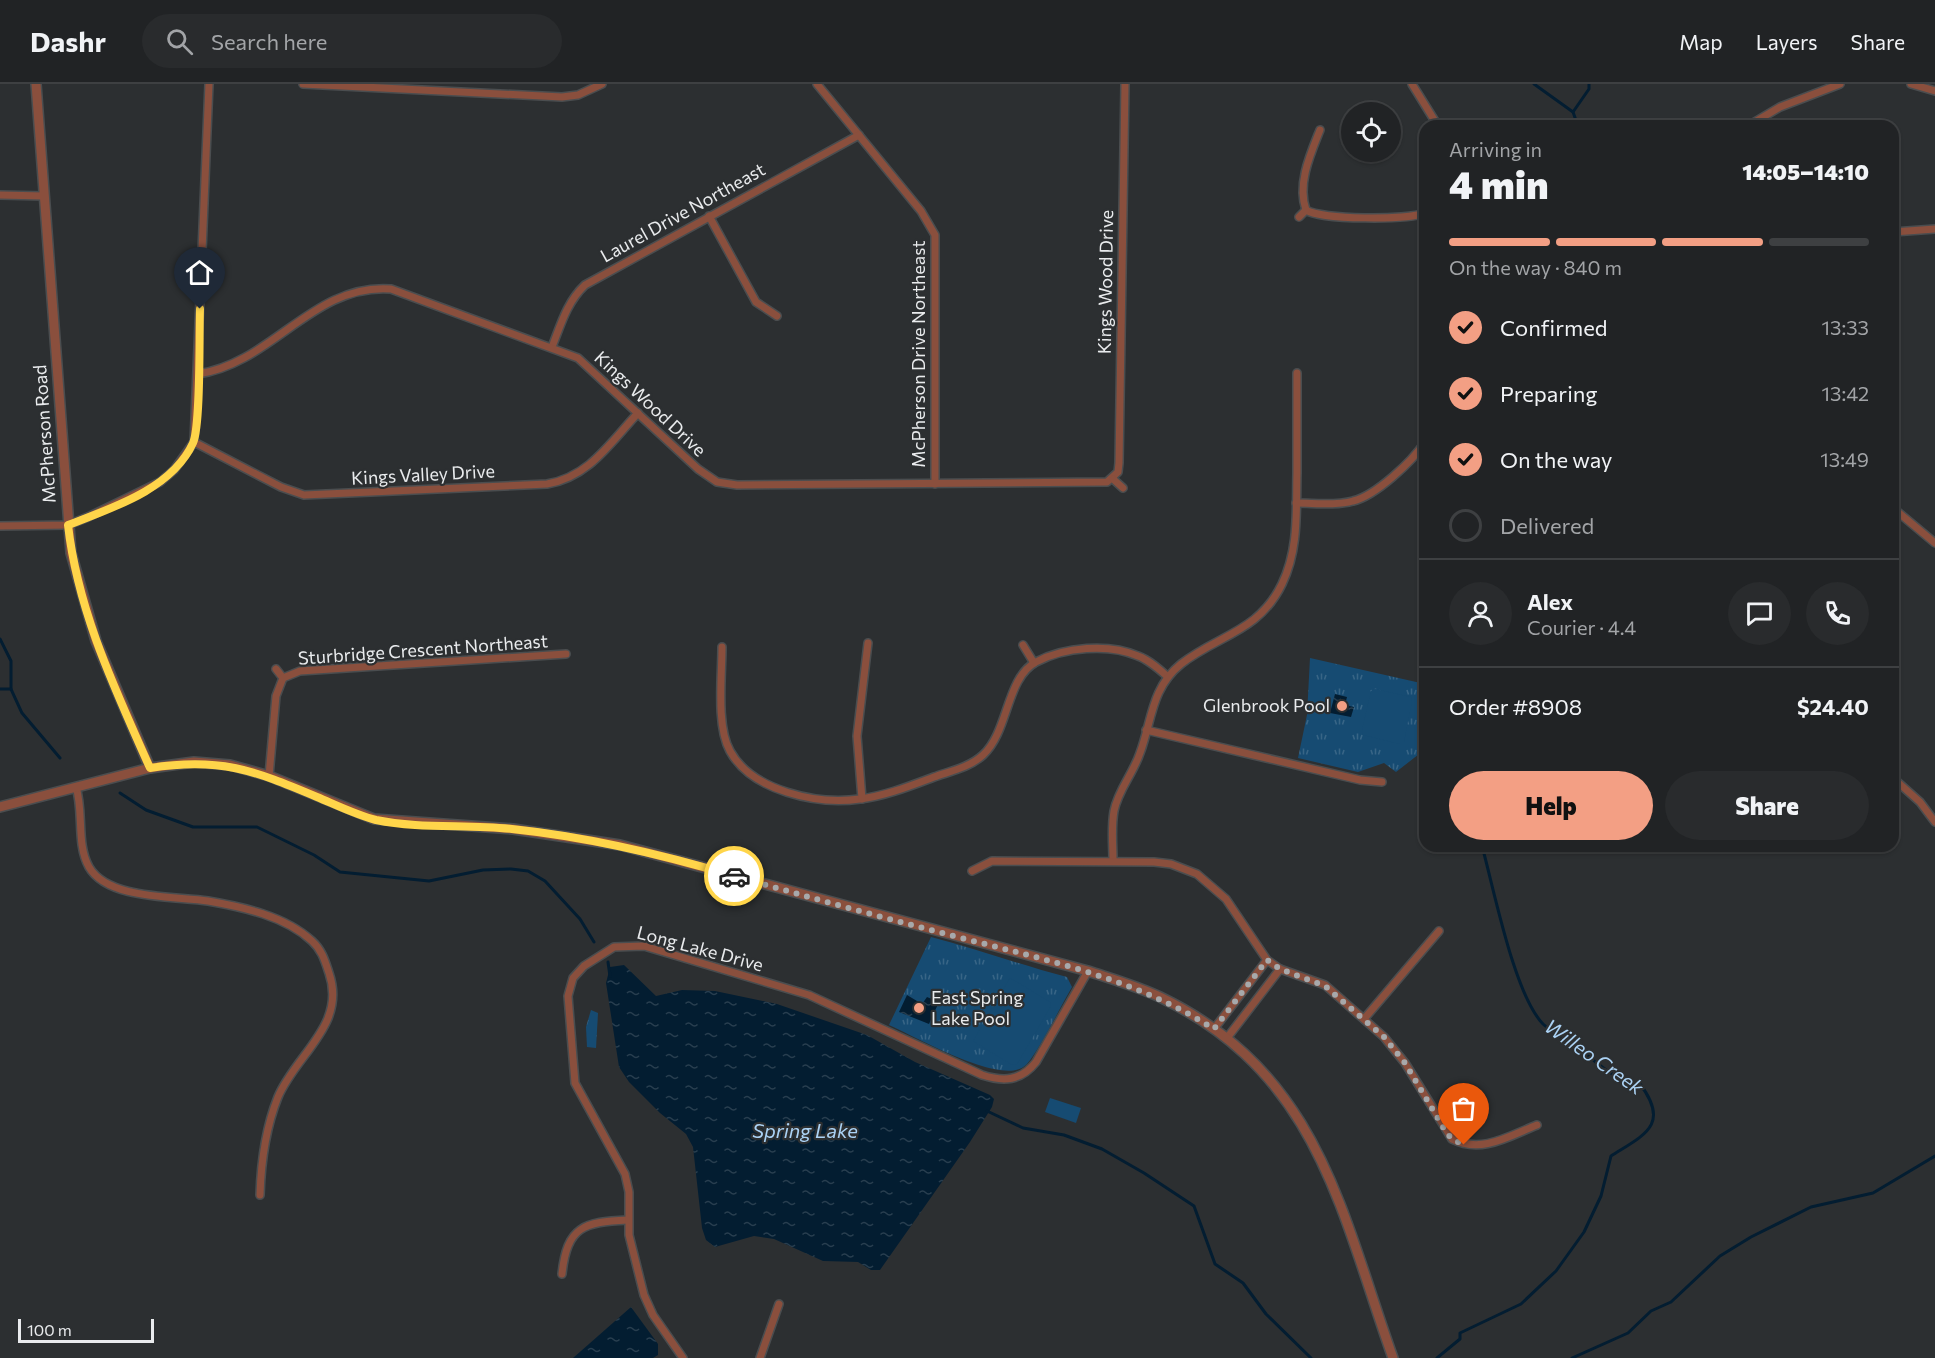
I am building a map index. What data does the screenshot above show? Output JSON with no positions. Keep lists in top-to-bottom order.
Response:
{
  "streets": {
    "street": [
      "Laurel Drive Northeast",
      "Kings Wood Drive",
      "McPherson Drive Northeast",
      "McPherson Road",
      "Kings Valley Drive",
      "Sturbridge Crescent Northeast",
      "Long Lake Drive"
    ]
  },
  "crossings": [
    ["Laurel Drive Northeast", "Kings Wood Drive"],
    ["Laurel Drive Northeast", "McPherson Drive Northeast"],
    ["Kings Wood Drive", "McPherson Drive Northeast"],
    ["Kings Wood Drive", "Kings Valley Drive"]
  ],
  "water": ["Willeo Creek", "Spring Lake"],
  "places": ["Glenbrook Pool", "East Spring Lake Pool"],
  "scale_bar": "100 m",
  "page": {
    "header": "Dashr",
    "search": "Search here",
    "nav": ["Map", "Layers", "Share"],
    "heading": ["4 min", "Arriving in", "14:05–14:10"],
    "panel": [
      "Alex",
      "Courier · 4.4",
      "Order #8908",
      "$24.40"
    ],
    "bar": "On the way · 840 m",
    "list": [
      ["Confirmed", "13:33"],
      ["Preparing", "13:42"],
      ["On the way", "13:49"],
      "Delivered"
    ],
    "buttons": ["Help", "Share"],
    "scale": "100 m"
  }
}
